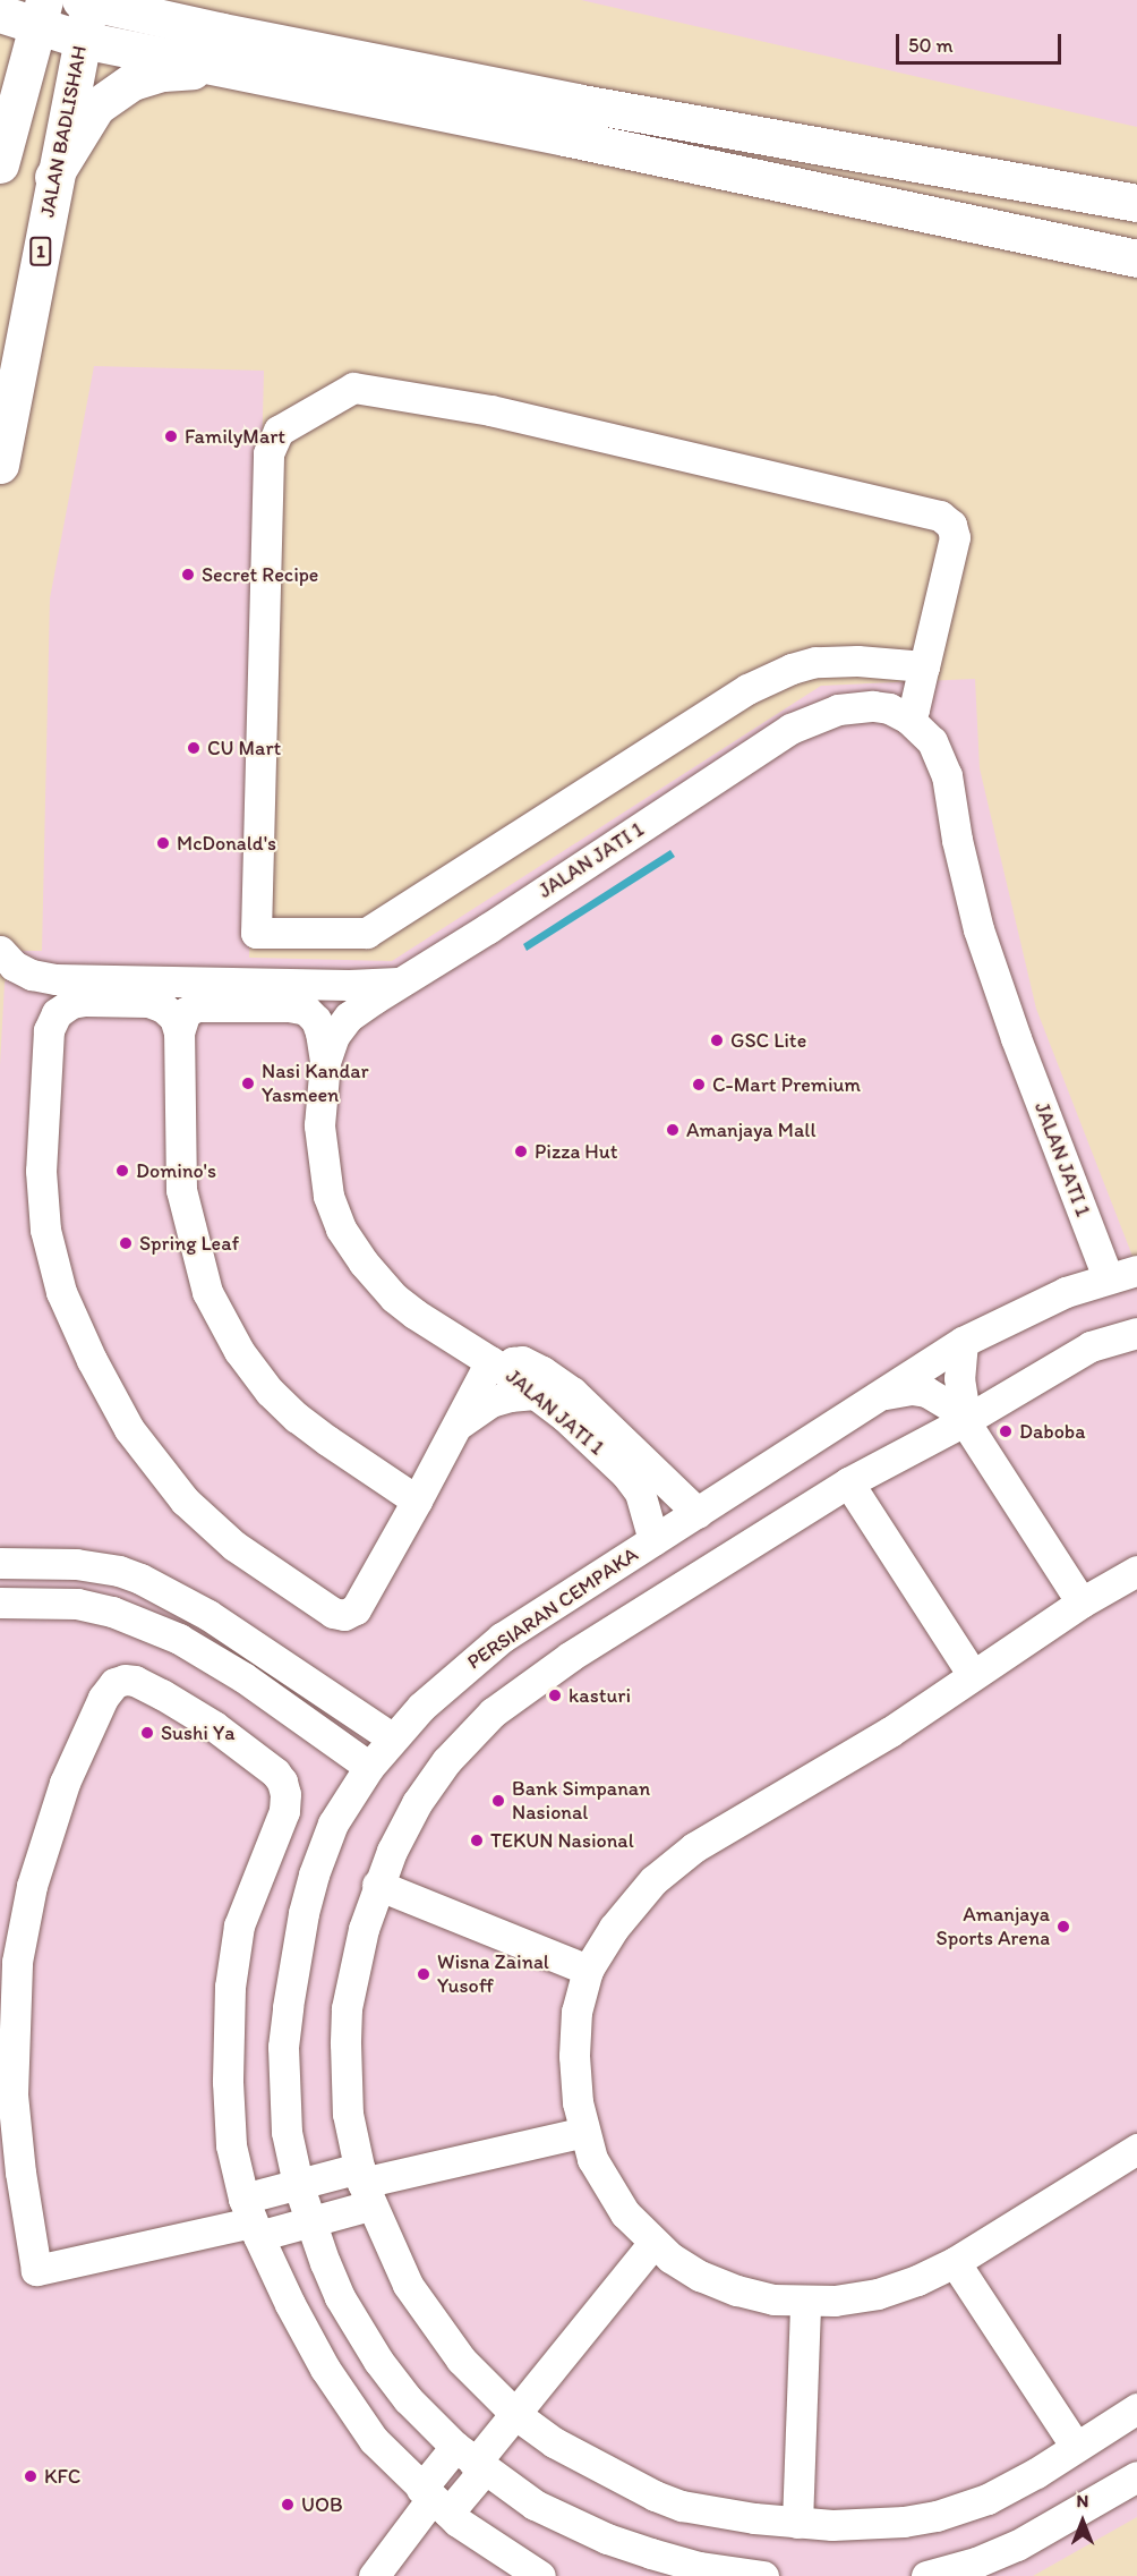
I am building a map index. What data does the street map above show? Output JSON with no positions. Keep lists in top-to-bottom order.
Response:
{
  "streets": {
    "main road": ["JALAN BADLISHAH", "1"],
    "street": ["JALAN JATI 1", "PERSIARAN CEMPAKA"]
  },
  "crossings": [
    ["JALAN JATI 1", "PERSIARAN CEMPAKA"]
  ],
  "places": [
    "FamilyMart",
    "Secret Recipe",
    "CU Mart",
    "McDonald's",
    "GSC Lite",
    "Nasi Kandar Yasmeen",
    "C-Mart Premium",
    "Amanjaya Mall",
    "Pizza Hut",
    "Domino's",
    "Spring Leaf",
    "Daboba",
    "kasturi",
    "Sushi Ya",
    "Bank Simpanan Nasional",
    "TEKUN Nasional",
    "Amanjaya Sports Arena",
    "Wisna Zainal Yusoff",
    "KFC",
    "UOB"
  ],
  "scale_bar": "50 m",
  "north": "top"
}
